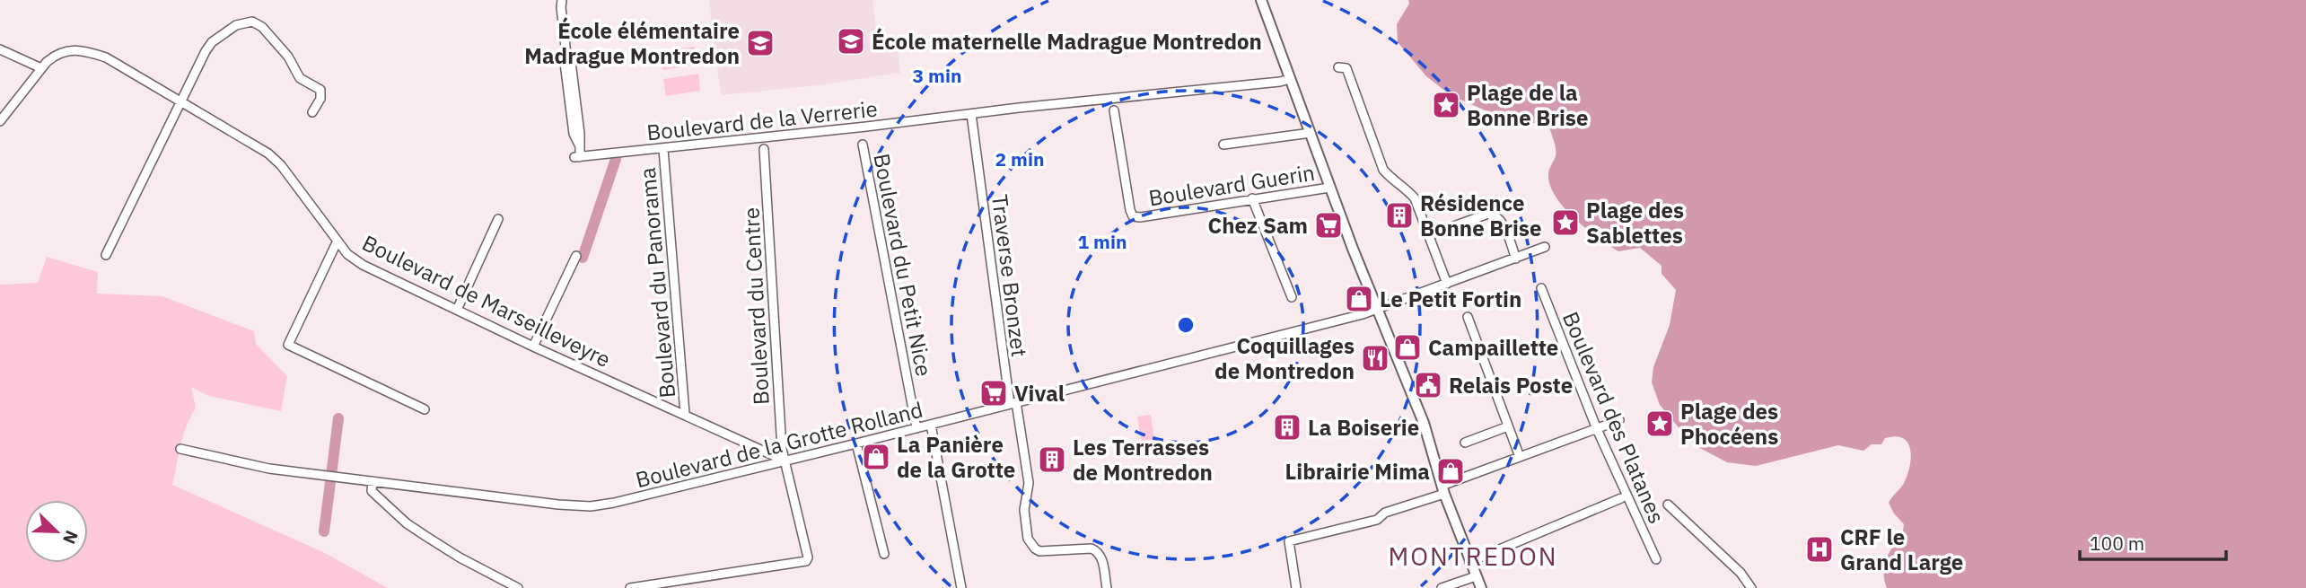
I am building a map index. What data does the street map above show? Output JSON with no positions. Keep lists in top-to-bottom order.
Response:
{
  "streets": {
    "street": [
      "Boulevard de la Verrerie",
      "Boulevard Guerin",
      "Boulevard du Petit Nice",
      "Traverse Bronzet",
      "Boulevard du Panorama",
      "Boulevard de Marseilleveyre",
      "Boulevard du Centre",
      "Boulevard des Platanes",
      "Boulevard de la Grotte Rolland"
    ]
  },
  "crossings": [
    ["Boulevard de la Verrerie", "Traverse Bronzet"],
    ["Boulevard de la Verrerie", "Boulevard du Panorama"],
    ["Boulevard du Petit Nice", "Boulevard de la Grotte Rolland"],
    ["Traverse Bronzet", "Boulevard de la Grotte Rolland"],
    ["Boulevard du Panorama", "Boulevard de Marseilleveyre"],
    ["Boulevard de Marseilleveyre", "Boulevard du Centre"],
    ["Boulevard de Marseilleveyre", "Boulevard de la Grotte Rolland"],
    ["Boulevard du Centre", "Boulevard de la Grotte Rolland"]
  ],
  "districts": ["MONTREDON"],
  "places": {
    "school or university": ["École maternelle Madrague Montredon", "École élémentaire Madrague Montredon"],
    "place": ["Plage de la Bonne Brise", "Plage des Sablettes", "Plage des Phocéens"],
    "building": ["Résidence Bonne Brise", "La Boiserie", "Les Terrasses de Montredon"],
    "supermarket": ["Chez Sam", "Vival"],
    "shop": [
      "Le Petit Fortin",
      "Campaillette",
      "La Panière de la Grotte",
      "Librairie Mima"
    ],
    "restaurant": ["Coquillages de Montredon"],
    "public building": ["Relais Poste"],
    "hospital": ["CRF le Grand Large"]
  },
  "scale_bar": "100 m",
  "north": "bottom right",
  "rings": ["3 min", "2 min", "1 min"]
}
